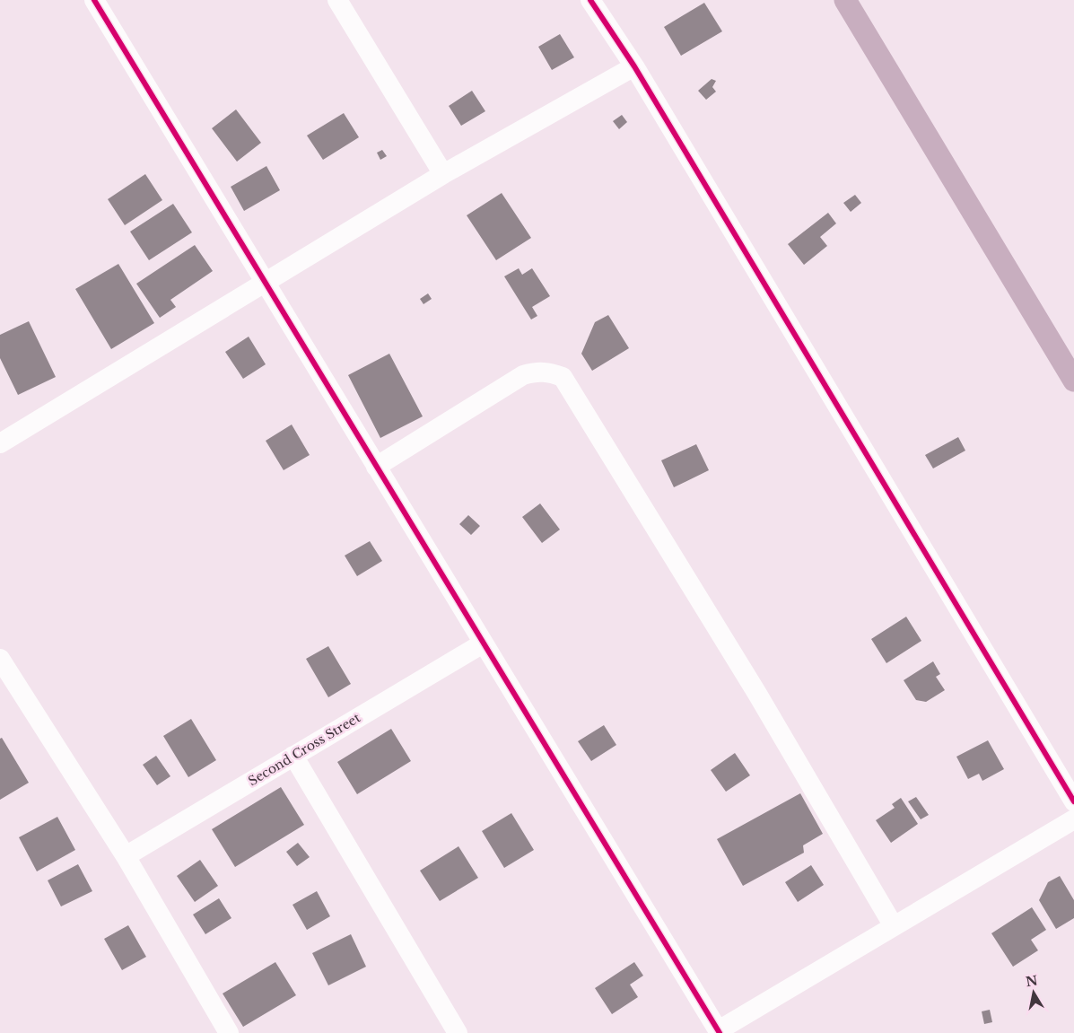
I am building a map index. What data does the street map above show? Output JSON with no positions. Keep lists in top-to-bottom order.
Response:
{
  "streets": {
    "street": ["Second Cross Street"]
  },
  "north": "top"
}
